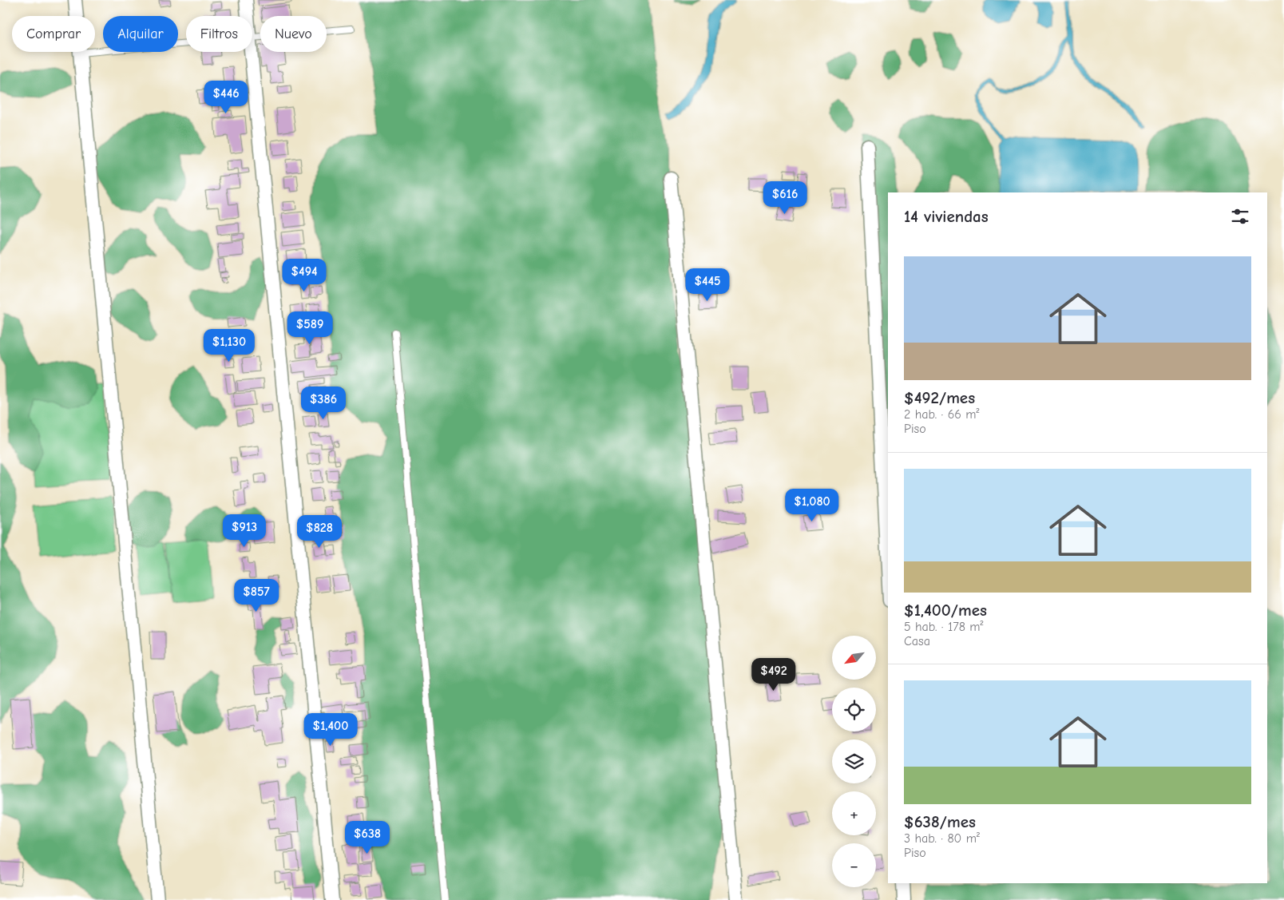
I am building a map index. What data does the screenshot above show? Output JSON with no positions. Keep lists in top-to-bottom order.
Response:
{
  "north": "bottom left",
  "page": {
    "chip": [
      "Comprar",
      "Alquilar",
      "Filtros",
      "Nuevo"
    ],
    "price": [
      "$446",
      "$616",
      "$494",
      "$445",
      "$589",
      "$1,130",
      "$386",
      "$1,080",
      "$913",
      "$828",
      "$857",
      "$492",
      "$1,400",
      "$638"
    ],
    "heading": "14 viviendas",
    "list": [
      {
        "name": "$492/mes",
        "note": "2 hab. · 66 m² · Piso"
      },
      {
        "name": "$1,400/mes",
        "note": "5 hab. · 178 m² · Casa"
      },
      {
        "name": "$638/mes",
        "note": "3 hab. · 80 m² · Piso"
      }
    ],
    "map_buttons": ["+", "−"]
  }
}
